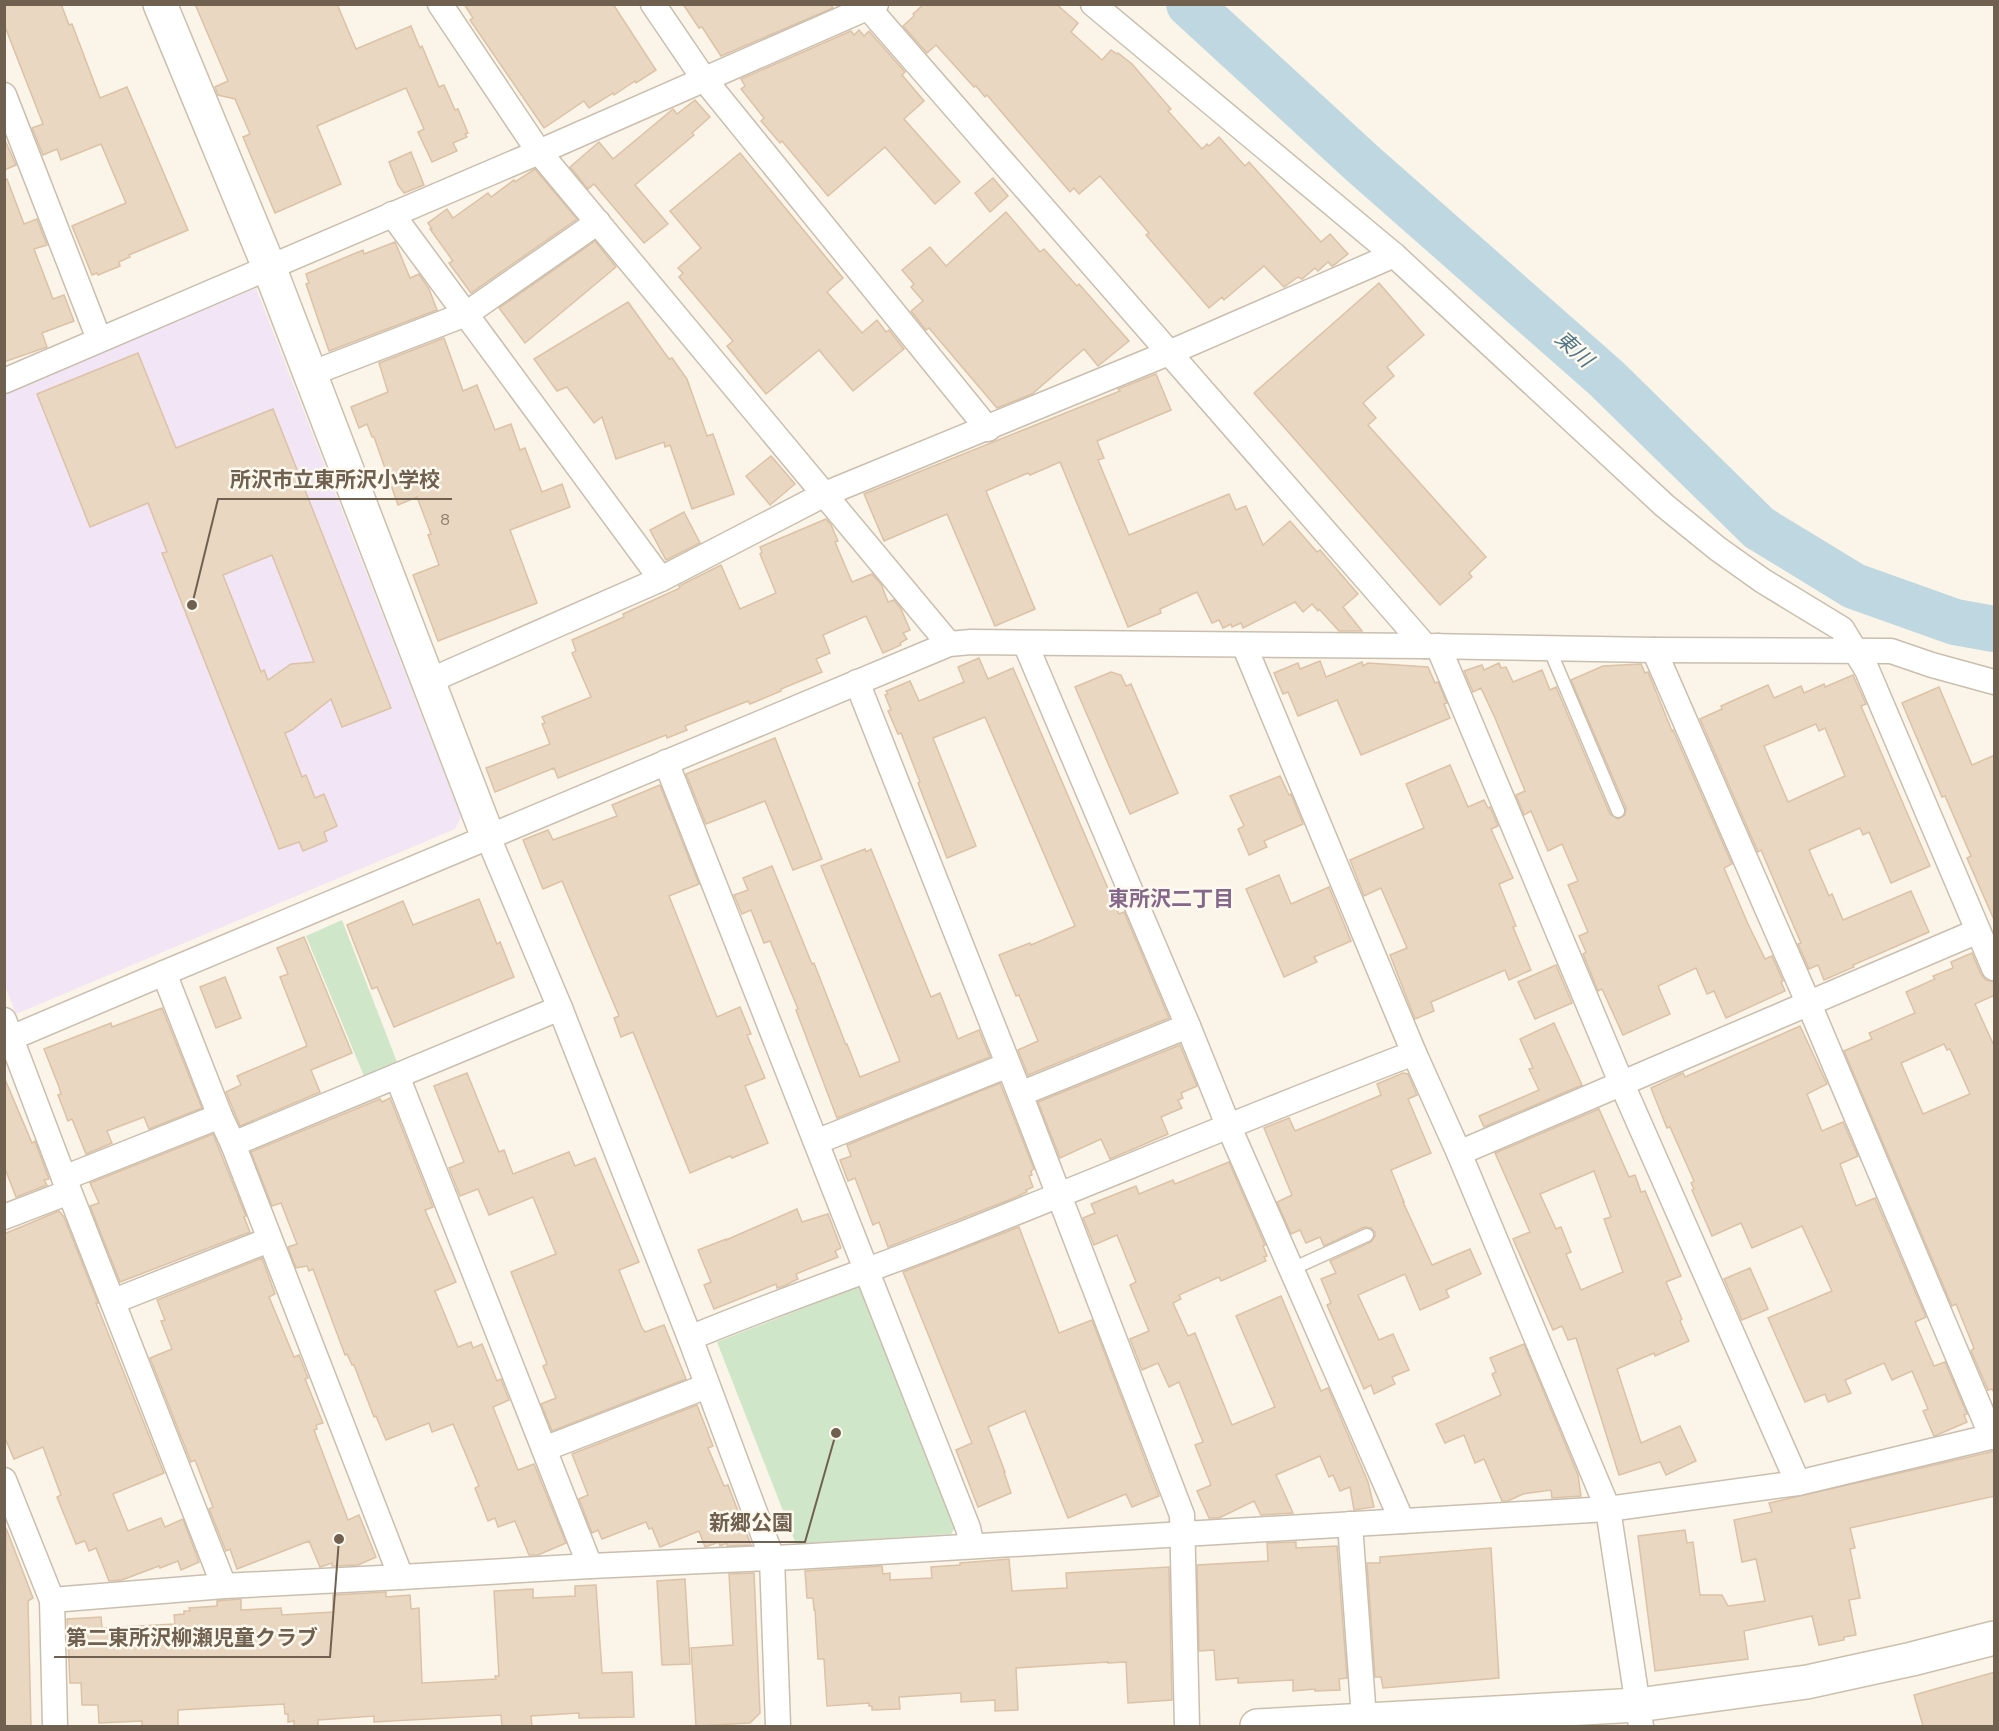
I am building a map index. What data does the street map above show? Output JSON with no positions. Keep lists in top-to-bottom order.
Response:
{
  "districts": ["東所沢二丁目"],
  "water": ["東川"],
  "places": ["所沢市立東所沢小学校", "新郷公園", "第二東所沢柳瀬児童クラブ"],
  "house_numbers": ["8"]
}
